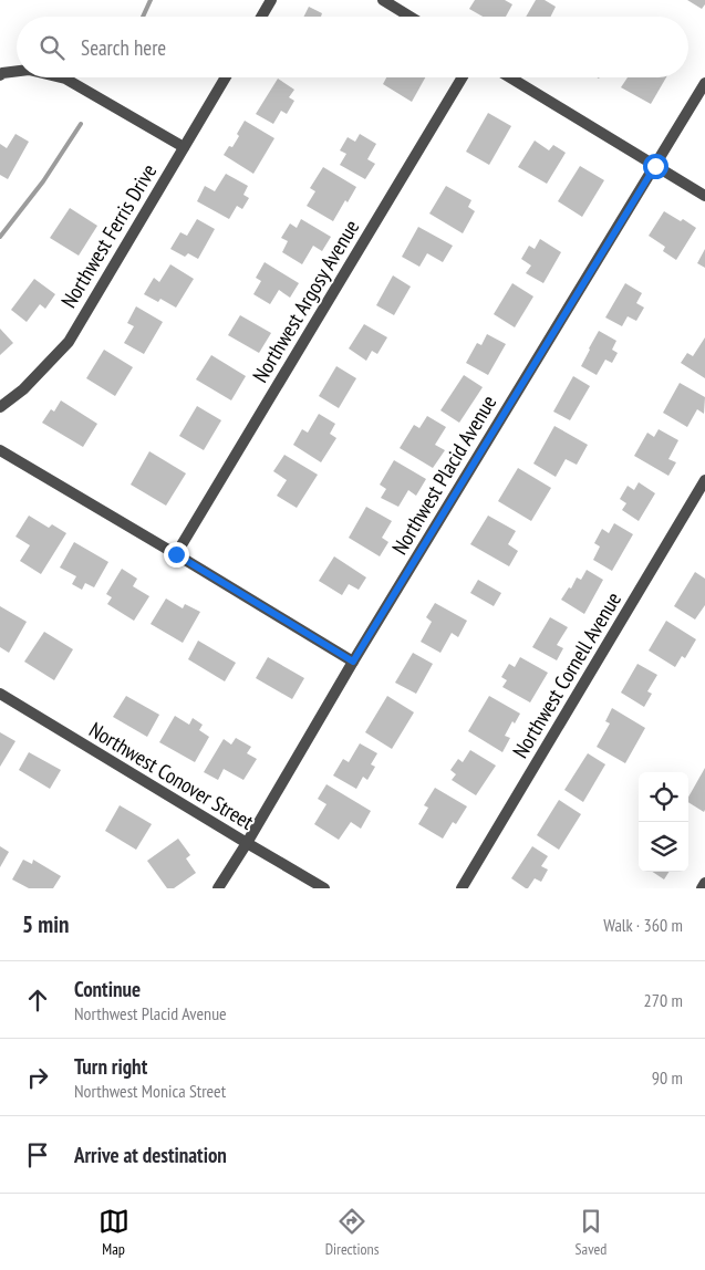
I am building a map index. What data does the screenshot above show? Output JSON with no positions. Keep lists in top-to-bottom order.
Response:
{
  "streets": {
    "street": [
      "Northwest Ferris Drive",
      "Northwest Argosy Avenue",
      "Northwest Placid Avenue",
      "Northwest Cornell Avenue",
      "Northwest Conover Street"
    ]
  },
  "crossings": [
    ["Northwest Placid Avenue", "Northwest Conover Street"]
  ],
  "page": {
    "search": "Search here",
    "heading": ["5 min", "Walk · 360 m"],
    "list": [
      ["Continue", "Northwest Placid Avenue", "270 m"],
      ["Turn right", "Northwest Monica Street", "90 m"],
      "Arrive at destination"
    ],
    "nav": ["Map", "Directions", "Saved"]
  }
}
